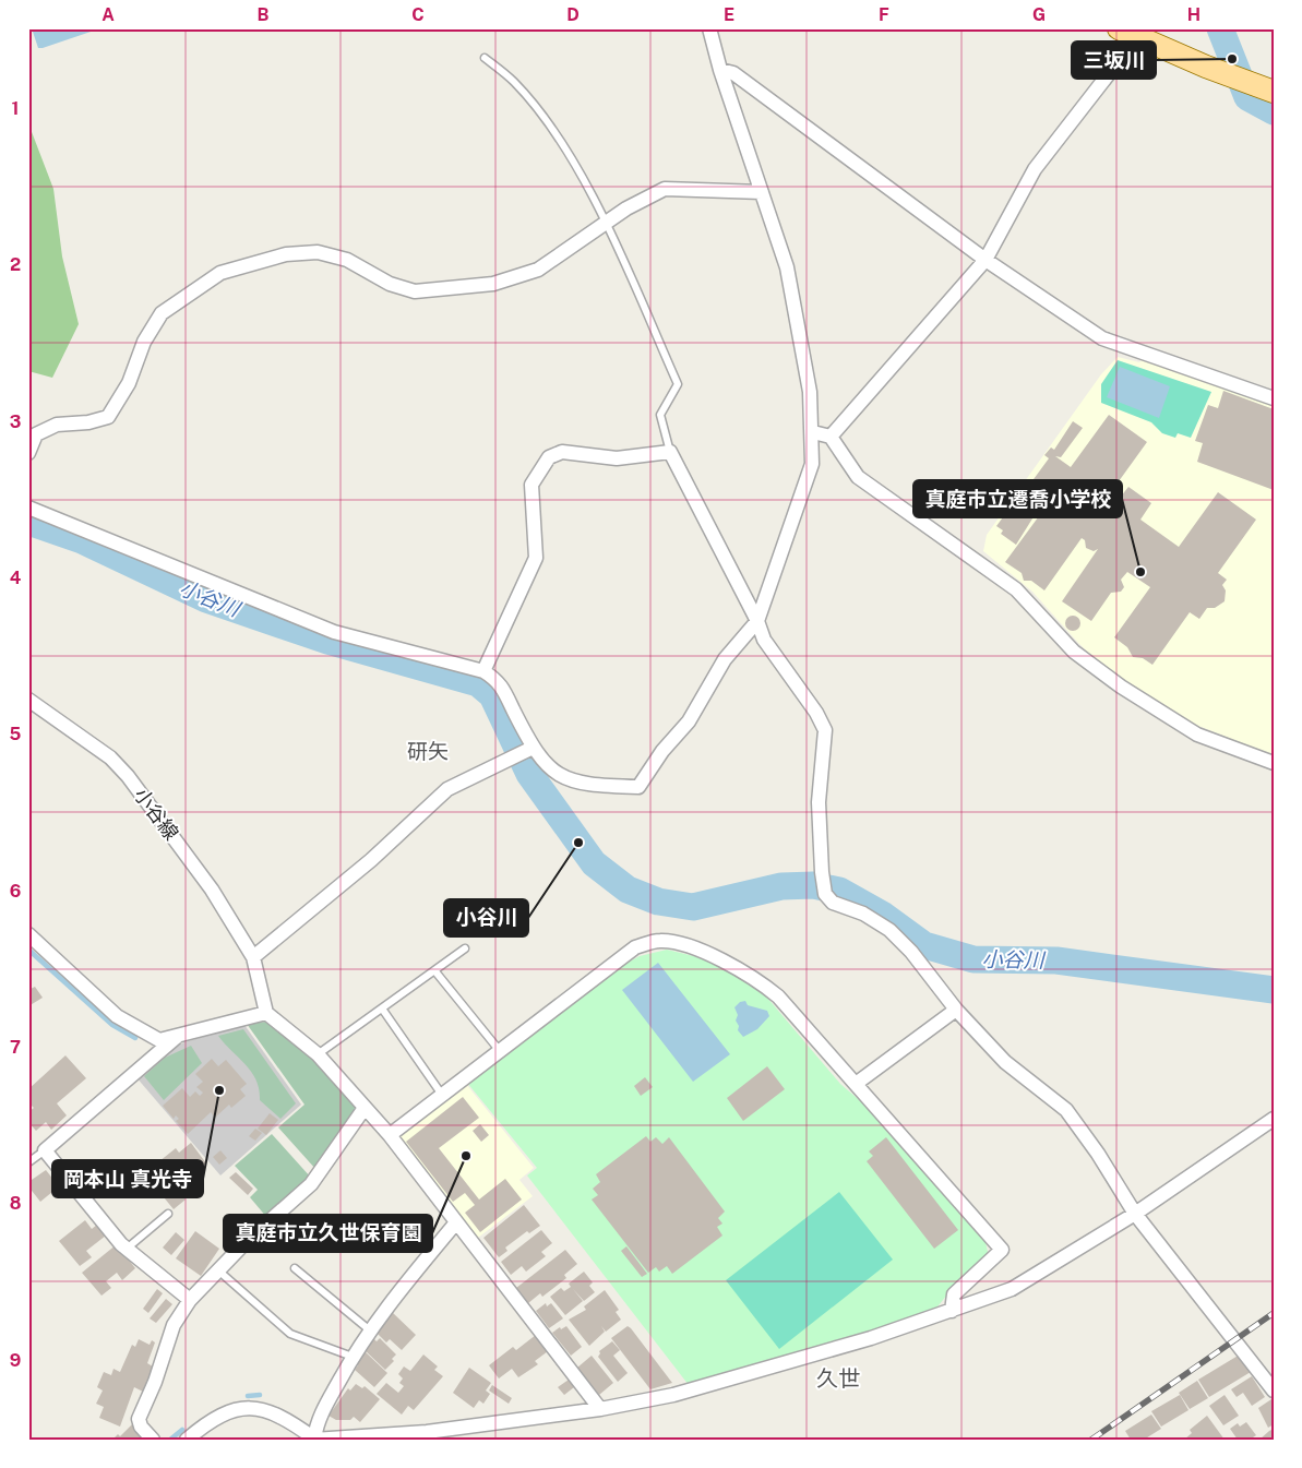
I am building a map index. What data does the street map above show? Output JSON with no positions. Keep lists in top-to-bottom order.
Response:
{
  "streets": {
    "street": ["小谷線"]
  },
  "districts": ["研矢", "久世"],
  "water": ["小谷川"],
  "places": [
    "三坂川",
    "真庭市立遷喬小学校",
    "小谷川",
    "岡本山 真光寺",
    "真庭市立久世保育園"
  ],
  "grid": {
    "columns": [
      "A",
      "B",
      "C",
      "D",
      "E",
      "F",
      "G",
      "H"
    ],
    "rows": [
      "1",
      "2",
      "3",
      "4",
      "5",
      "6",
      "7",
      "8",
      "9"
    ]
  }
}
